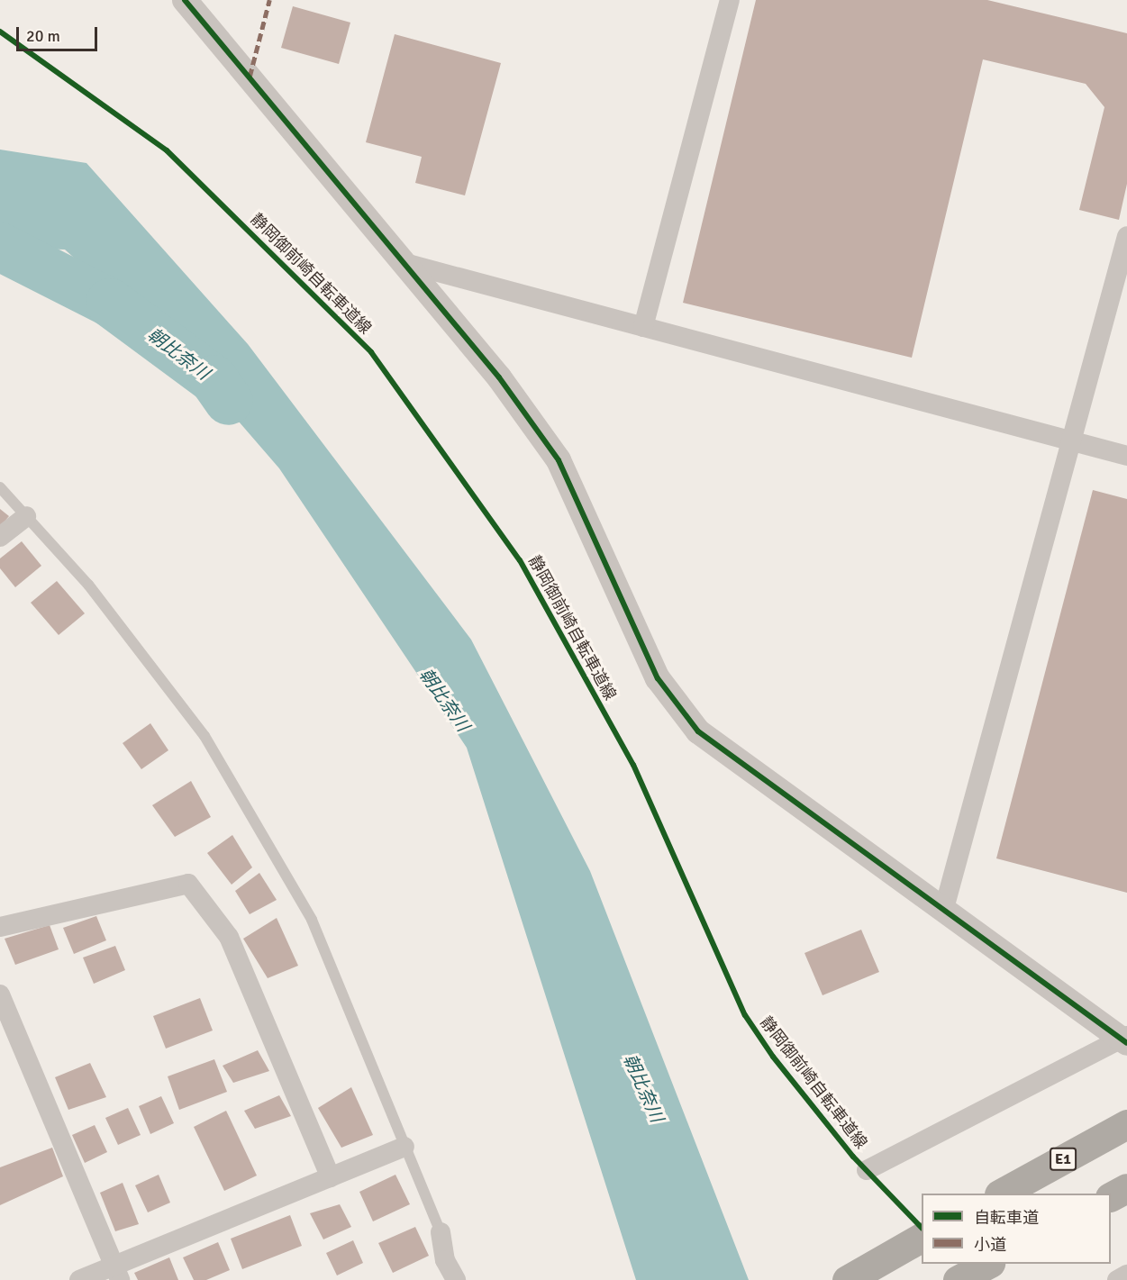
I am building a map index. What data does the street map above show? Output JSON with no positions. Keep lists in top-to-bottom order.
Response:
{
  "streets": {
    "highway": ["E1"],
    "cycle path": ["静岡御前崎自転車道線"]
  },
  "water": ["朝比奈川"],
  "legend": ["自転車道", "小道"],
  "scale_bar": "20 m"
}
